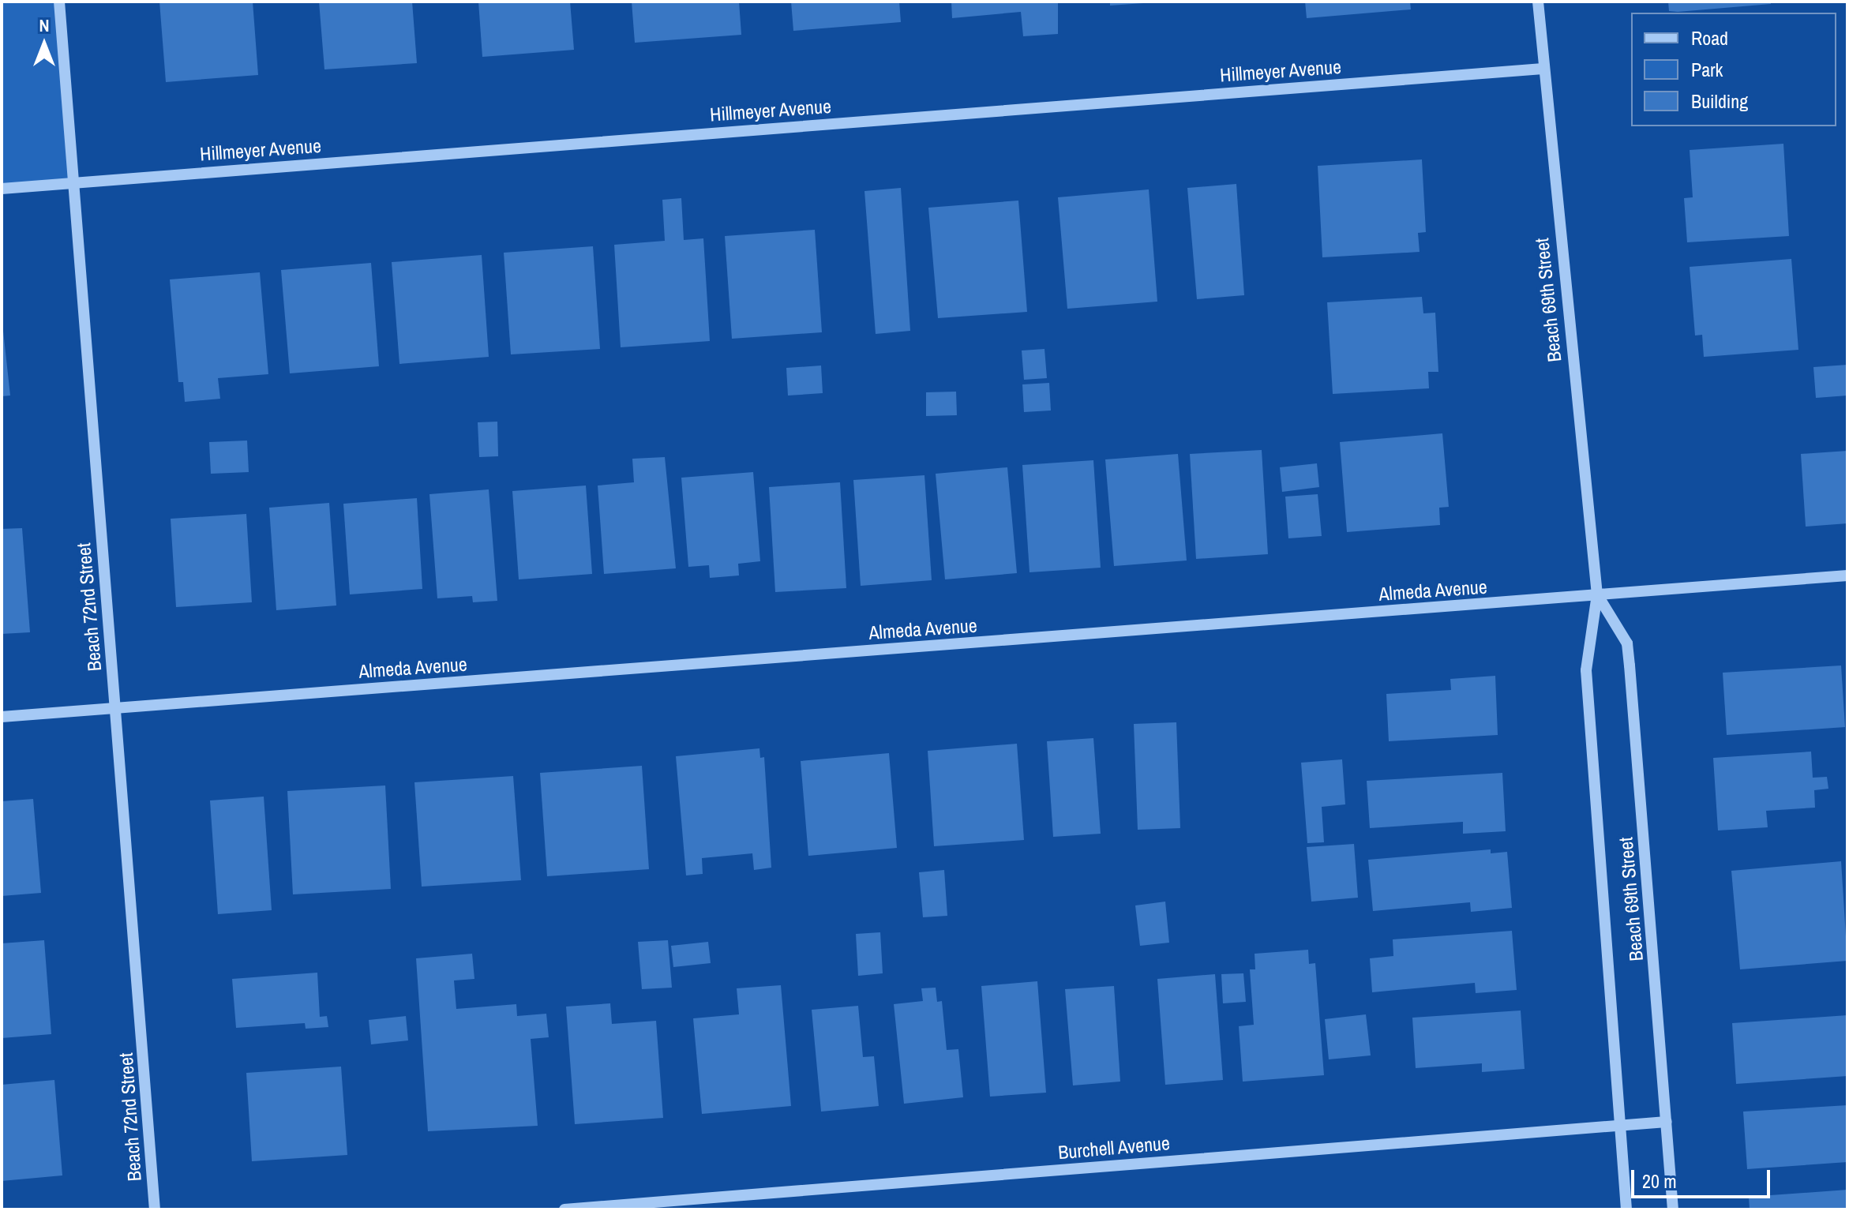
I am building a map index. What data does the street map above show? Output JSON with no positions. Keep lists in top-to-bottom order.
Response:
{
  "streets": {
    "street": [
      "Hillmeyer Avenue",
      "Beach 69th Street",
      "Almeda Avenue",
      "Beach 72nd Street",
      "Burchell Avenue"
    ]
  },
  "crossings": [
    ["Hillmeyer Avenue", "Beach 69th Street"],
    ["Hillmeyer Avenue", "Beach 72nd Street"],
    ["Beach 69th Street", "Almeda Avenue"],
    ["Beach 69th Street", "Burchell Avenue"],
    ["Almeda Avenue", "Beach 72nd Street"]
  ],
  "legend": ["Road", "Park", "Building"],
  "scale_bar": "20 m",
  "north": "top"
}
